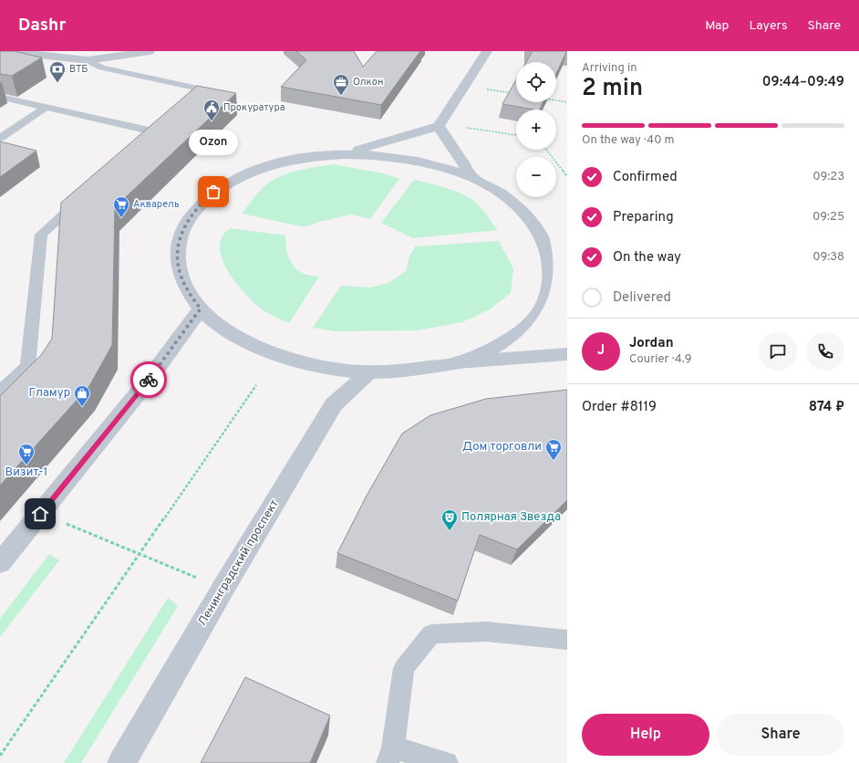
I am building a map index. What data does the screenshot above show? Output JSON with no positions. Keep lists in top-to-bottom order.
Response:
{
  "streets": {
    "street": ["Ленинградский проспект"]
  },
  "places": {
    "bank": ["ВТБ"],
    "office": ["Олкон"],
    "public building": ["Прокуратура"],
    "other": ["Ozon"],
    "supermarket": ["Акварель", "Дом торговли", "Визит-1"],
    "shop": ["Гламур"],
    "theatre": ["Полярная Звезда"]
  },
  "page": {
    "header": "Dashr",
    "nav": ["Map", "Layers", "Share"],
    "heading": ["2 min", "Arriving in", "09:44–09:49"],
    "panel": [
      "Jordan",
      "Courier · 4.9",
      "Order #8119",
      "874 ₽"
    ],
    "map_buttons": ["+", "−"],
    "bar": "On the way · 40 m",
    "bubble": "Ozon",
    "list": [
      ["Confirmed", "09:23"],
      ["Preparing", "09:25"],
      ["On the way", "09:38"],
      "Delivered"
    ],
    "round": "J",
    "buttons": ["Help", "Share"]
  }
}
